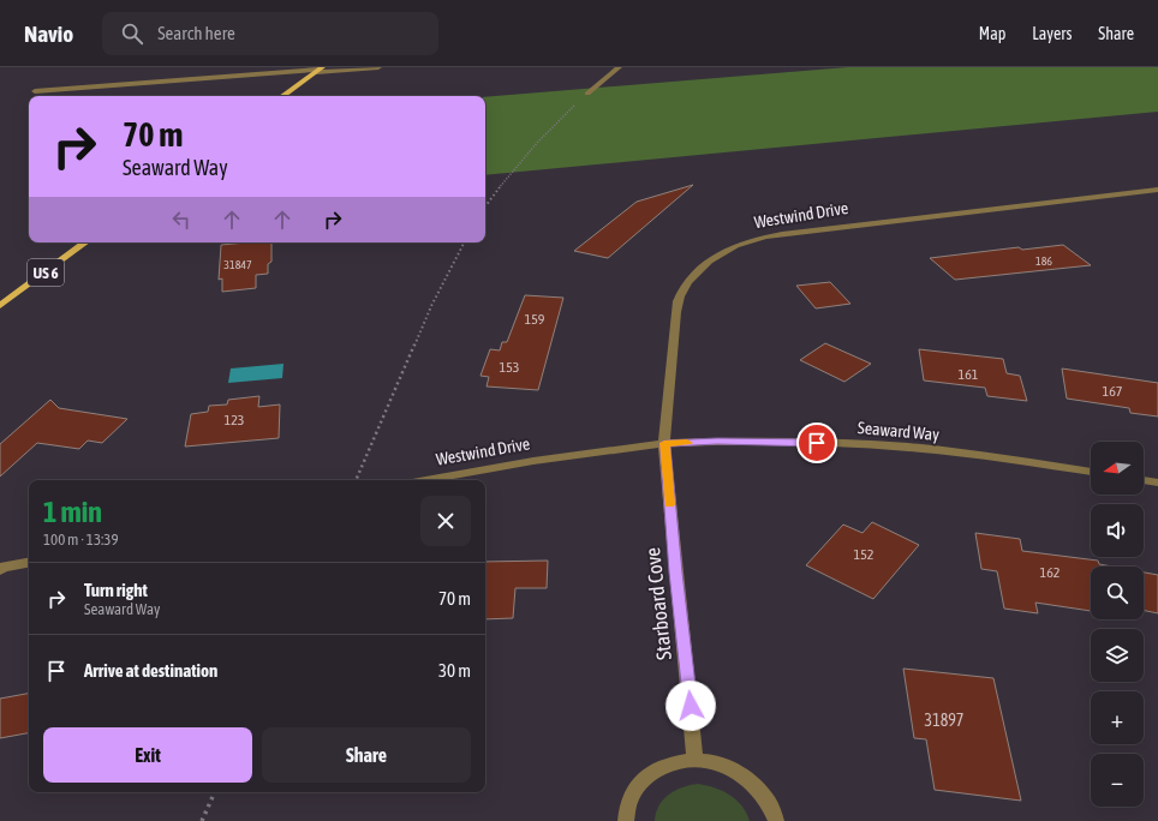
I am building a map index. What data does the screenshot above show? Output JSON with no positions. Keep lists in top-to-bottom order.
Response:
{
  "streets": {
    "main road": ["US 6"],
    "street": ["Westwind Drive", "Seaward Way", "Starboard Cove"]
  },
  "crossings": [
    ["Westwind Drive", "Seaward Way"],
    ["Westwind Drive", "Starboard Cove"],
    ["Seaward Way", "Starboard Cove"]
  ],
  "house_numbers": [
    "186",
    "31847",
    "159",
    "153",
    "161",
    "167",
    "123",
    "152",
    "162",
    "31897"
  ],
  "north": "left",
  "page": {
    "header": "Navio",
    "search": "Search here",
    "nav": ["Map", "Layers", "Share"],
    "turn": ["70 m", "Seaward Way"],
    "map_buttons": ["+", "−"],
    "heading": ["1 min", "100 m · 13:39"],
    "list": [
      {
        "name": "Turn right",
        "note": "Seaward Way",
        "value": "70 m"
      },
      {
        "name": "Arrive at destination",
        "value": "30 m"
      }
    ],
    "buttons": ["Exit", "Share"]
  }
}
